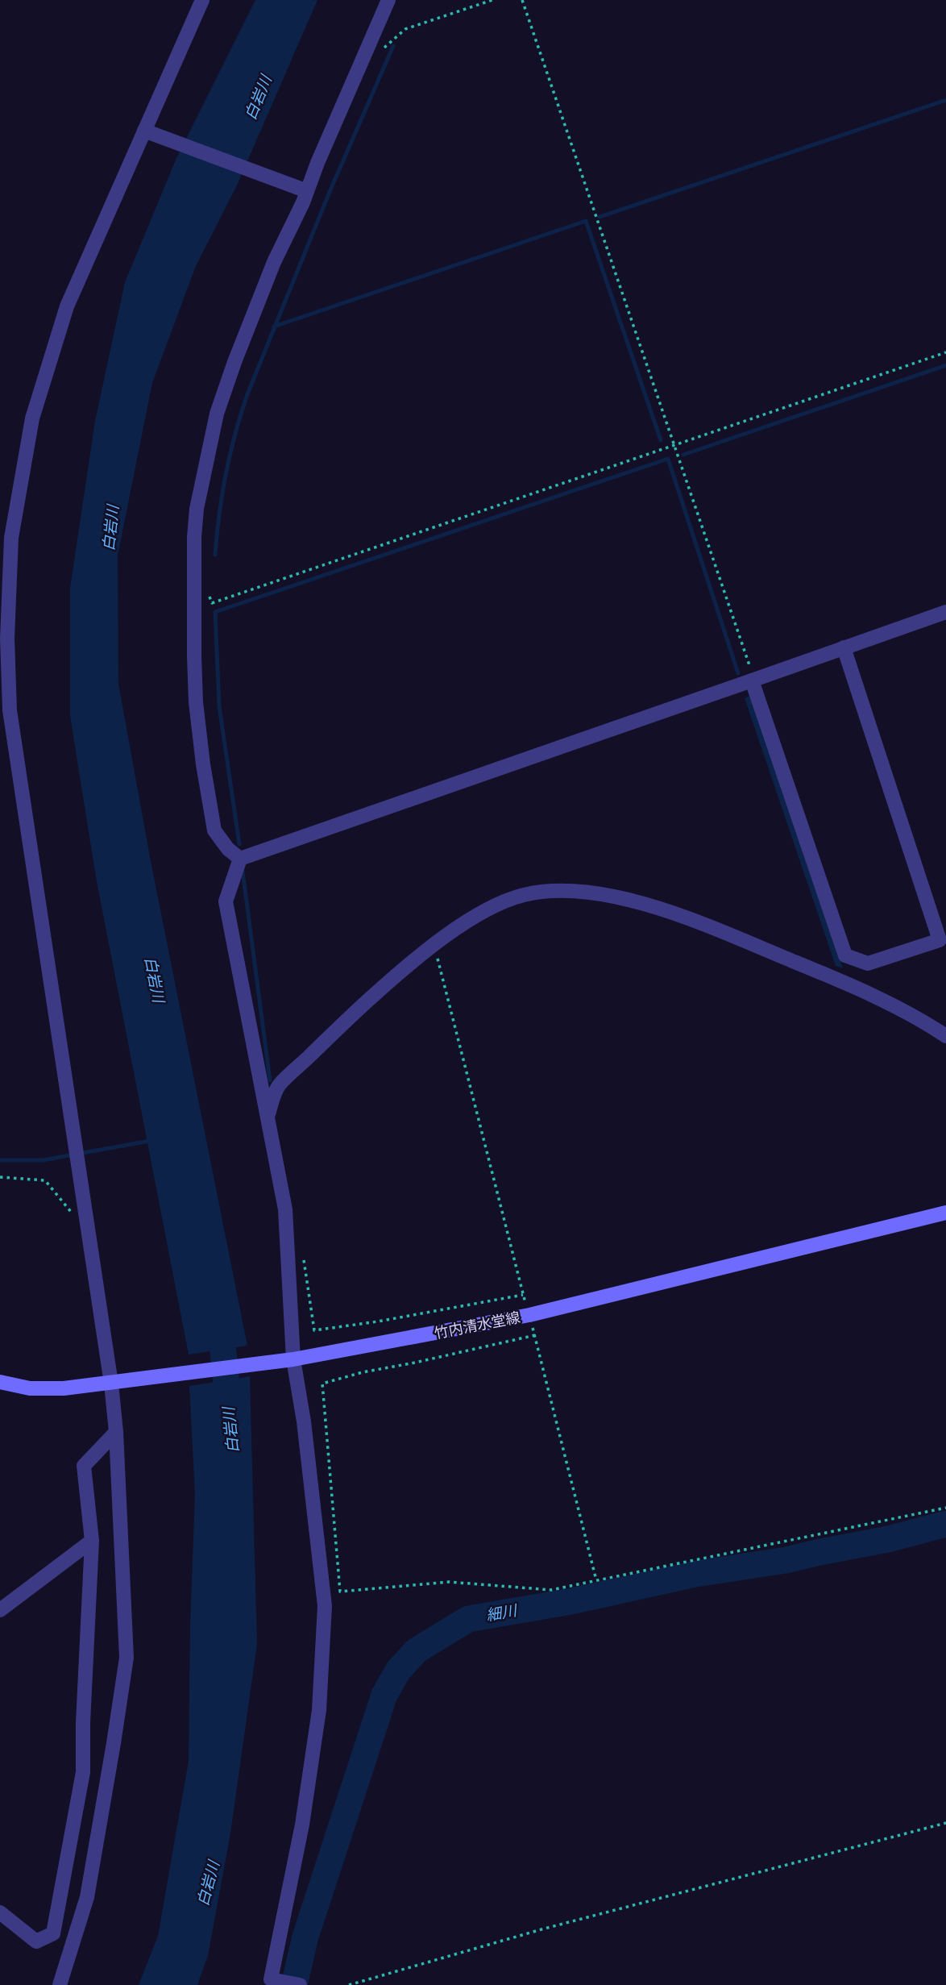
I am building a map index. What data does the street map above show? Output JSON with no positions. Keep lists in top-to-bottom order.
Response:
{
  "streets": {
    "main road": ["竹内清水堂線"]
  },
  "water": ["白岩川", "細川"]
}
